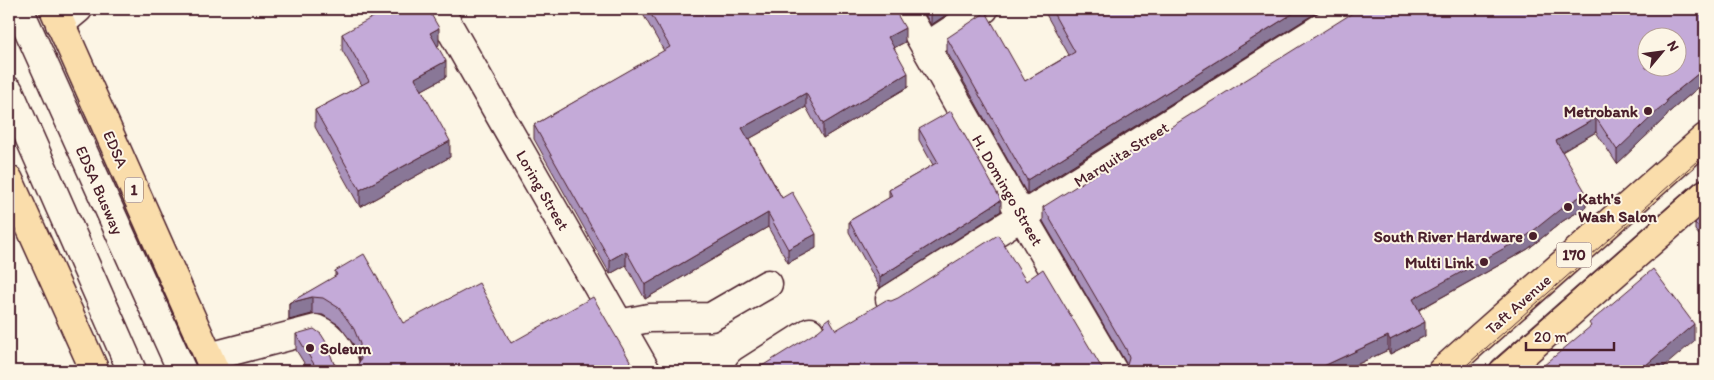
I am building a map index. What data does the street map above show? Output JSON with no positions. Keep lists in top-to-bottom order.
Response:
{
  "streets": {
    "main road": [
      "EDSA",
      "1",
      "170",
      "Taft Avenue"
    ],
    "street": [
      "Marquita Street",
      "EDSA Busway",
      "Loring Street",
      "H. Domingo Street"
    ]
  },
  "crossings": [
    ["Marquita Street", "H. Domingo Street"]
  ],
  "places": [
    "Metrobank",
    "Kath's Wash Salon",
    "South River Hardware",
    "Multi Link",
    "Soleum"
  ],
  "scale_bar": "20 m",
  "north": "top right"
}
